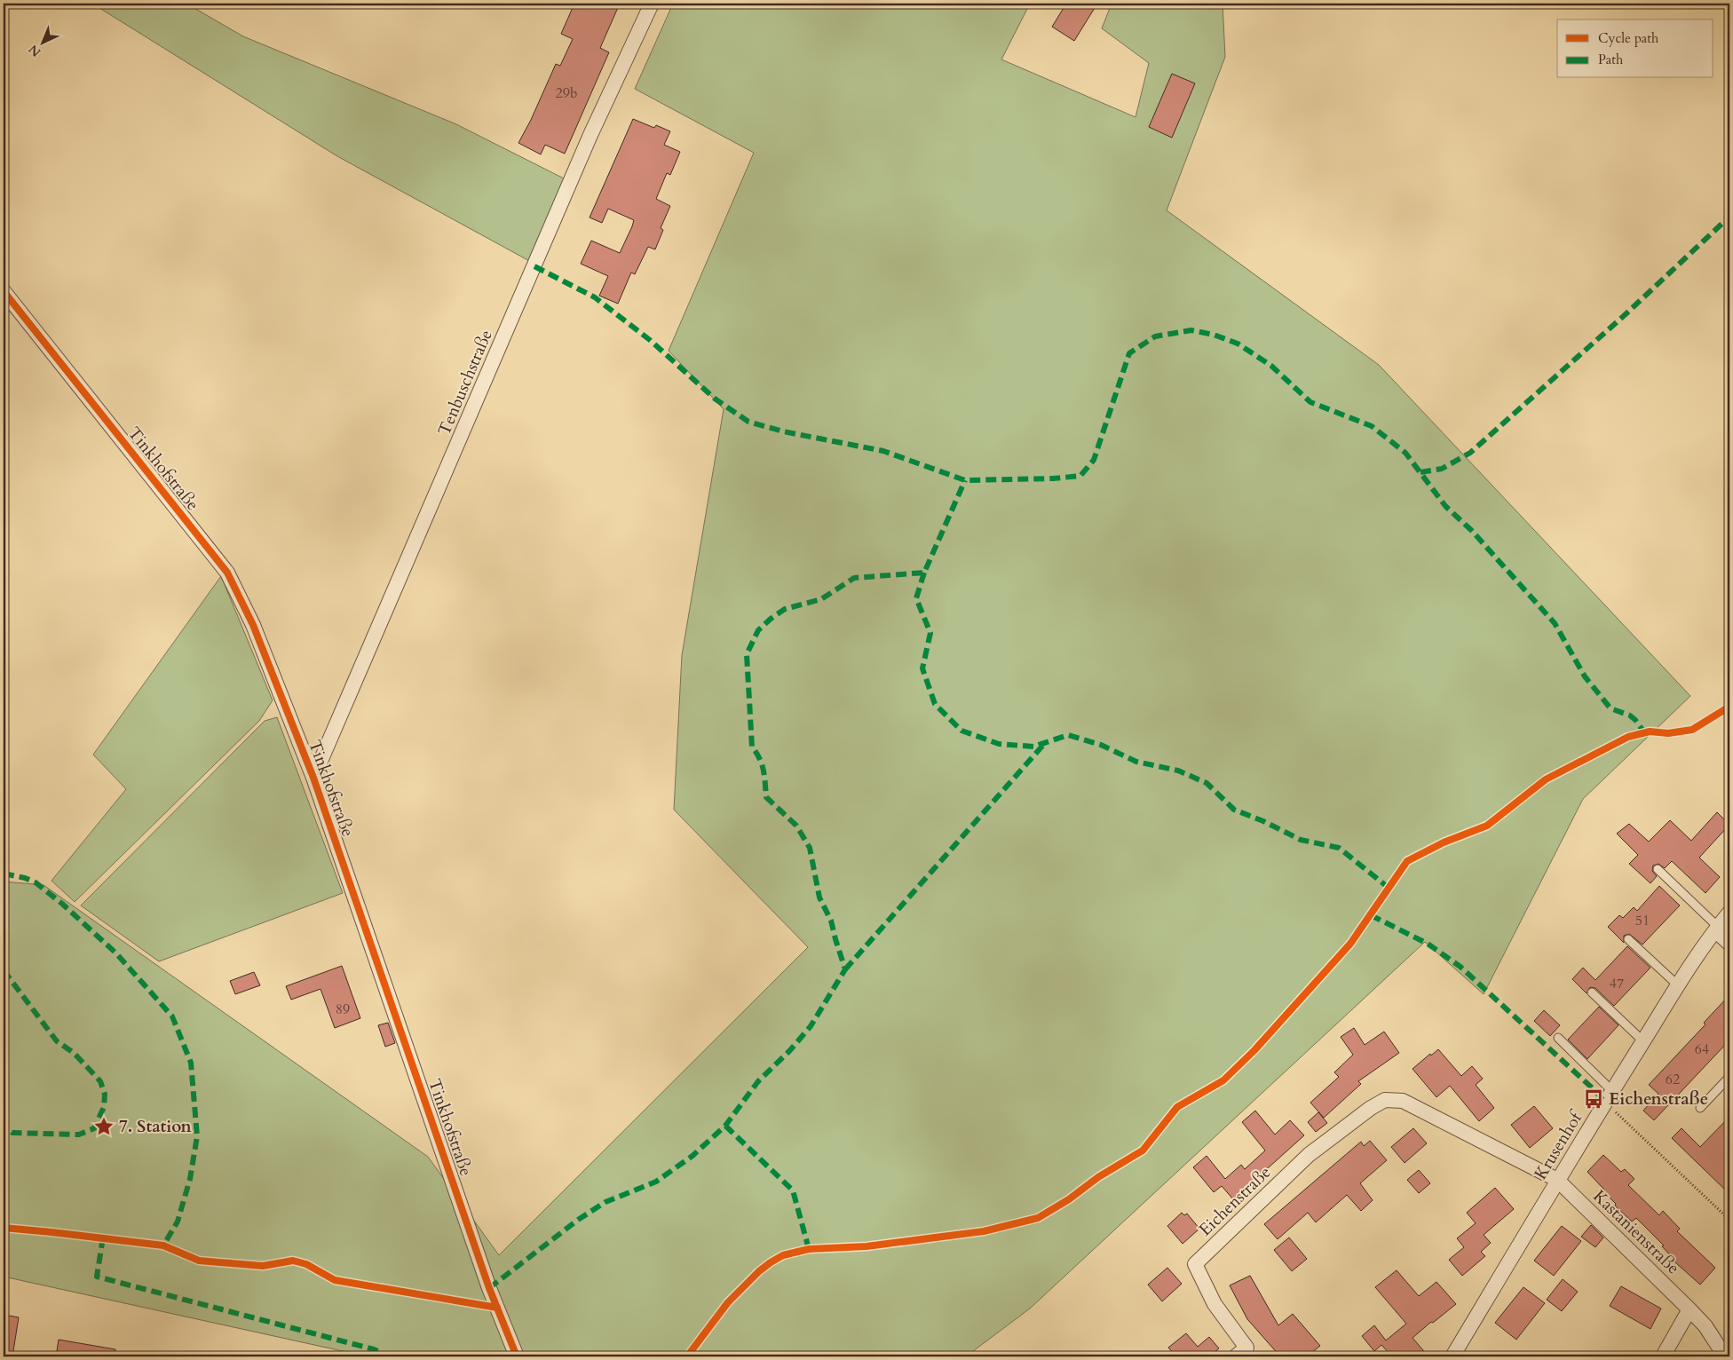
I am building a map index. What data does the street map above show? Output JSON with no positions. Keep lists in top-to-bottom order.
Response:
{
  "streets": {
    "street": [
      "Tenbuschstraße",
      "Tinkhofstraße",
      "Krusenhof",
      "Eichenstraße",
      "Kastanienstraße"
    ]
  },
  "crossings": [
    ["Tenbuschstraße", "Tinkhofstraße"],
    ["Krusenhof", "Eichenstraße"],
    ["Krusenhof", "Kastanienstraße"],
    ["Eichenstraße", "Kastanienstraße"]
  ],
  "places": {
    "bus stop": ["Eichenstraße"],
    "place": ["7. Station"]
  },
  "house_numbers": [
    "29b",
    "51",
    "47",
    "89",
    "64",
    "62"
  ],
  "legend": ["Cycle path", "Path"],
  "north": "bottom left"
}
